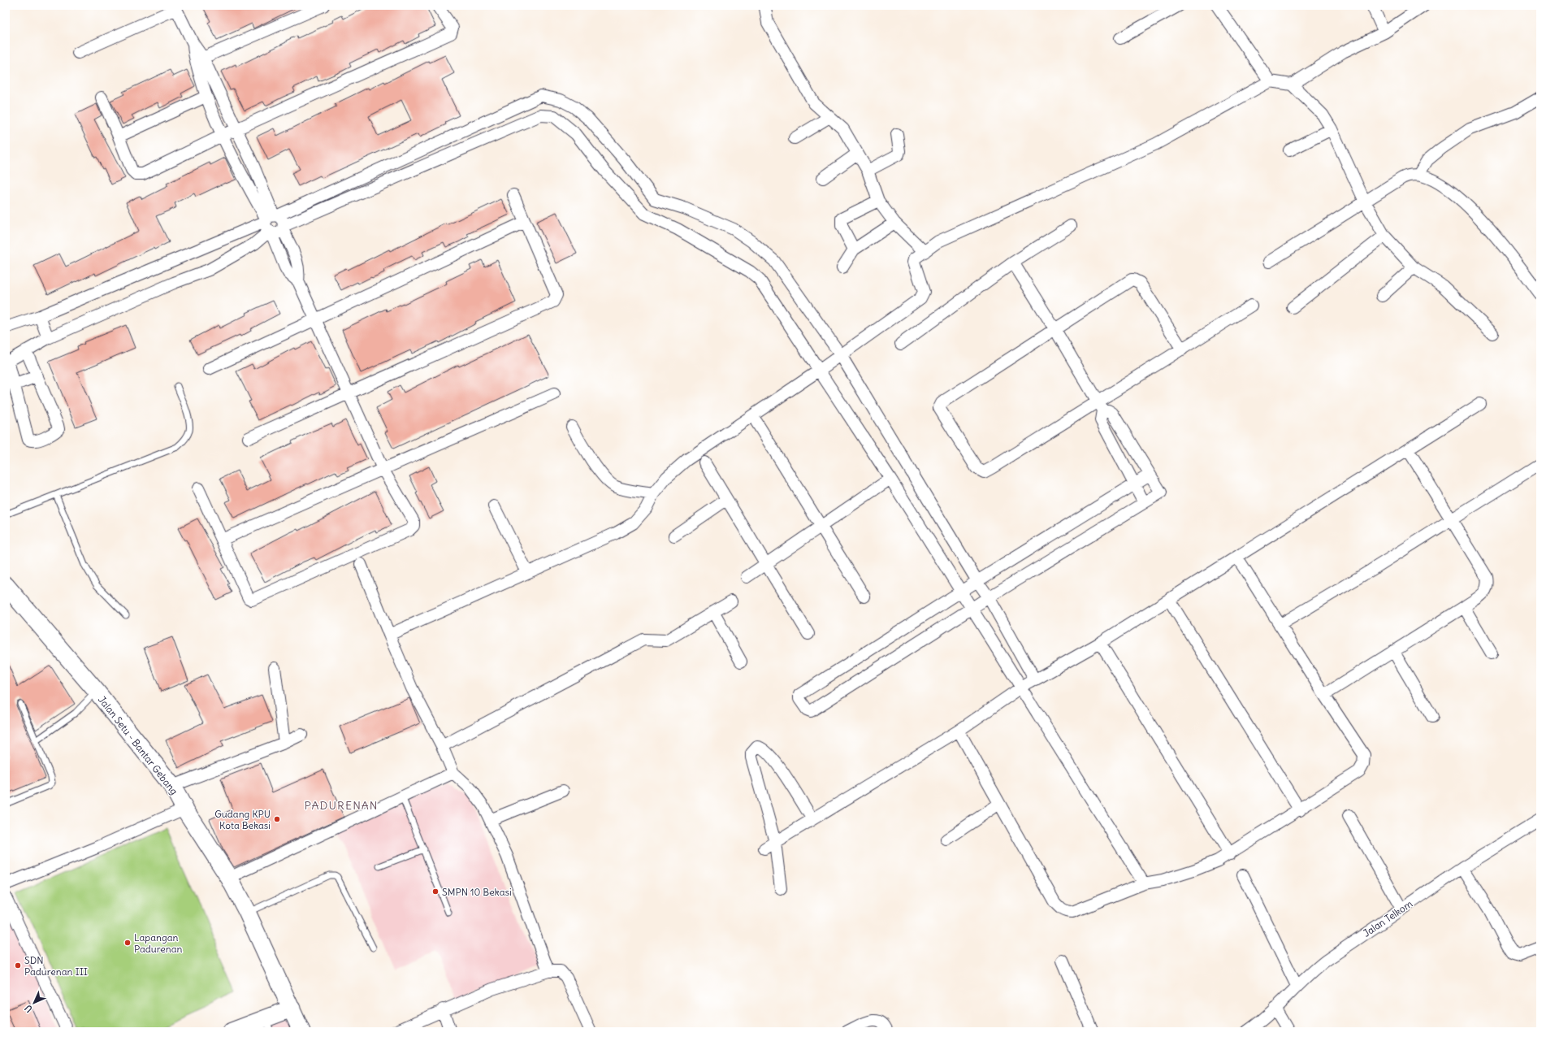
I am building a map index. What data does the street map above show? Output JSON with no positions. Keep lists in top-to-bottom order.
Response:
{
  "streets": {
    "main road": ["Jalan Setu - Bantar Gebang"],
    "street": ["Jalan Telkom"]
  },
  "districts": ["PADURENAN"],
  "places": [
    "Gudang KPU Kota Bekasi",
    "SMPN 10 Bekasi",
    "Lapangan Padurenan",
    "SDN Padurenan III"
  ],
  "north": "bottom left"
}
